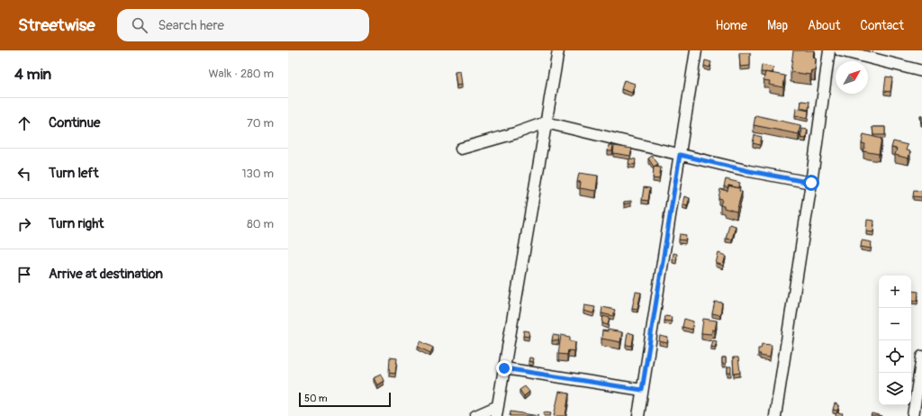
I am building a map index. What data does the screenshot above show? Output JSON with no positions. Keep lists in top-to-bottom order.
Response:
{
  "scale_bar": "50 m",
  "north": "top right",
  "page": {
    "header": "Streetwise",
    "search": "Search here",
    "nav": [
      "Home",
      "Map",
      "About",
      "Contact"
    ],
    "heading": ["4 min", "Walk · 280 m"],
    "list": [
      ["Continue", "70 m"],
      ["Turn left", "130 m"],
      ["Turn right", "80 m"],
      "Arrive at destination"
    ],
    "map_buttons": ["+", "−"],
    "scale": "50 m"
  }
}
